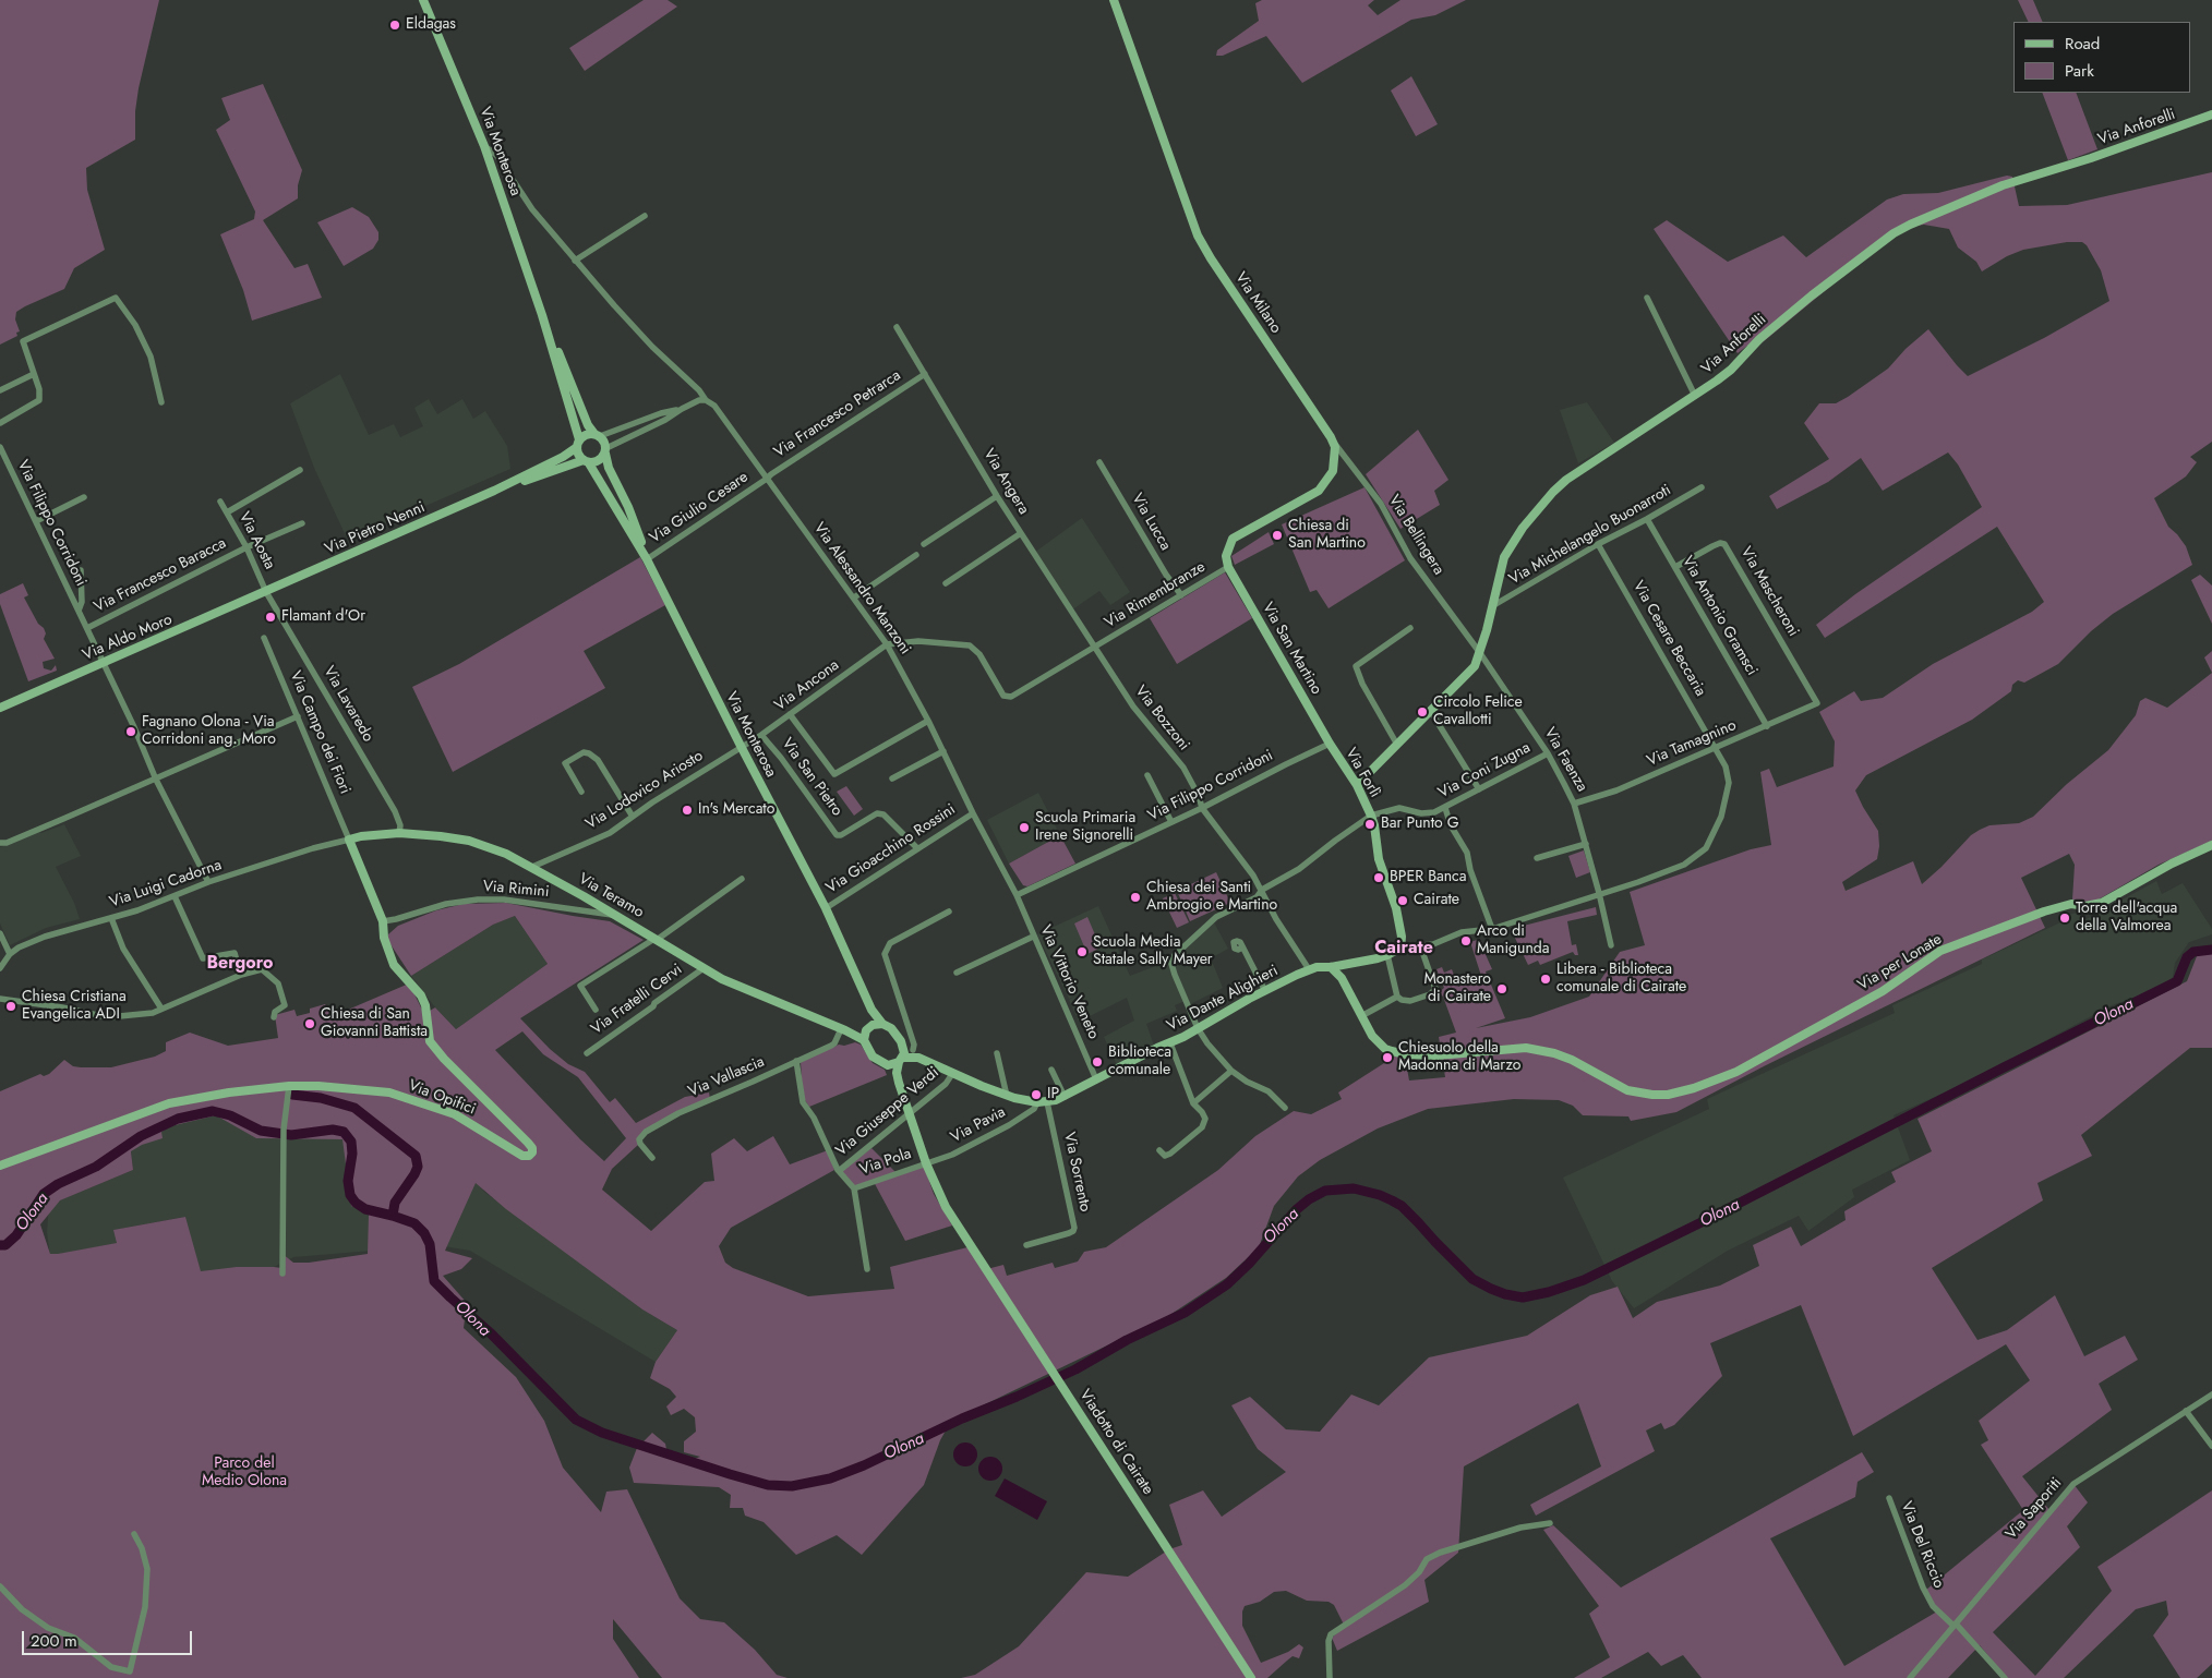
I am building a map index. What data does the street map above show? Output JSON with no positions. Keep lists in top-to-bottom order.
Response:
{
  "streets": {
    "street": [
      "Via Anforelli",
      "Via Monterosa",
      "Via Milano",
      "Via Francesco Petrarca",
      "Via Angera",
      "Via Giulio Cesare",
      "Via Lucca",
      "Via Filippo Corridoni",
      "Via Pietro Nenni",
      "Via Bellingera",
      "Via Michelangelo Buonarroti",
      "Via Aosta",
      "Via Francesco Baracca",
      "Via Alessandro Manzoni",
      "Via Mascheroni",
      "Via Rimembranze",
      "Via Antonio Gramsci",
      "Via Aldo Moro",
      "Via Cesare Beccaria",
      "Via San Martino",
      "Via Ancona",
      "Via Lavaredo",
      "Via Bozzoni",
      "Via Campo dei Fiori",
      "Via Tamagnino",
      "Via Faenza",
      "Via Coni Zugna",
      "Via Forlì",
      "Via San Pietro",
      "Via Lodovico Ariosto",
      "Via Gioacchino Rossini",
      "Via Luigi Cadorna",
      "Via Rimini",
      "Via Teramo",
      "Via per Lonate",
      "Via Vittorio Veneto",
      "Via Dante Alighieri",
      "Via Fratelli Cervi",
      "Via Vallascia",
      "Via Opifici",
      "Via Giuseppe Verdi",
      "Via Pavia",
      "Via Pola",
      "Via Sorrento",
      "Viadotto di Cairate",
      "Via Saporiti",
      "Via Del Riccio"
    ]
  },
  "crossings": [
    ["Via Anforelli", "Via Bellingera"],
    ["Via Anforelli", "Via Michelangelo Buonarroti"],
    ["Via Anforelli", "Via Faenza"],
    ["Via Anforelli", "Via Forlì"],
    ["Via Monterosa", "Via Giulio Cesare"],
    ["Via Monterosa", "Via Pietro Nenni"],
    ["Via Monterosa", "Via Alessandro Manzoni"],
    ["Via Monterosa", "Via Ancona"],
    ["Via Monterosa", "Via Lodovico Ariosto"],
    ["Via Monterosa", "Via Gioacchino Rossini"],
    ["Via Monterosa", "Via Teramo"],
    ["Via Monterosa", "Via Dante Alighieri"],
    ["Via Milano", "Via Bellingera"],
    ["Via Francesco Petrarca", "Via Angera"],
    ["Via Francesco Petrarca", "Via Giulio Cesare"],
    ["Via Francesco Petrarca", "Via Alessandro Manzoni"],
    ["Via Angera", "Via Rimembranze"],
    ["Via Angera", "Via Bozzoni"],
    ["Via Giulio Cesare", "Via Alessandro Manzoni"],
    ["Via Lucca", "Via Rimembranze"],
    ["Via Filippo Corridoni", "Via Francesco Baracca"],
    ["Via Filippo Corridoni", "Via Alessandro Manzoni"],
    ["Via Filippo Corridoni", "Via Aldo Moro"],
    ["Via Filippo Corridoni", "Via San Martino"],
    ["Via Filippo Corridoni", "Via Bozzoni"],
    ["Via Filippo Corridoni", "Via Forlì"],
    ["Via Filippo Corridoni", "Via Luigi Cadorna"],
    ["Via Filippo Corridoni", "Via Vittorio Veneto"],
    ["Via Pietro Nenni", "Via Aosta"],
    ["Via Pietro Nenni", "Via Aldo Moro"],
    ["Via Pietro Nenni", "Via Lavaredo"],
    ["Via Bellingera", "Via Faenza"],
    ["Via Michelangelo Buonarroti", "Via Antonio Gramsci"],
    ["Via Michelangelo Buonarroti", "Via Cesare Beccaria"],
    ["Via Aosta", "Via Francesco Baracca"],
    ["Via Aosta", "Via Aldo Moro"],
    ["Via Aosta", "Via Lavaredo"],
    ["Via Alessandro Manzoni", "Via Rimembranze"],
    ["Via Alessandro Manzoni", "Via Ancona"],
    ["Via Alessandro Manzoni", "Via Gioacchino Rossini"],
    ["Via Alessandro Manzoni", "Via Vittorio Veneto"],
    ["Via Mascheroni", "Via Antonio Gramsci"],
    ["Via Mascheroni", "Via Tamagnino"],
    ["Via Rimembranze", "Via San Martino"],
    ["Via Rimembranze", "Via Ancona"],
    ["Via Rimembranze", "Via Bozzoni"],
    ["Via Antonio Gramsci", "Via Tamagnino"],
    ["Via Aldo Moro", "Via Lavaredo"],
    ["Via Cesare Beccaria", "Via Tamagnino"],
    ["Via Cesare Beccaria", "Via Faenza"],
    ["Via Cesare Beccaria", "Via Forlì"],
    ["Via Cesare Beccaria", "Via Dante Alighieri"],
    ["Via San Martino", "Via Forlì"],
    ["Via Ancona", "Via San Pietro"],
    ["Via Ancona", "Via Lodovico Ariosto"],
    ["Via Lavaredo", "Via Teramo"],
    ["Via Bozzoni", "Via Coni Zugna"],
    ["Via Bozzoni", "Via Dante Alighieri"],
    ["Via Campo dei Fiori", "Via Luigi Cadorna"],
    ["Via Campo dei Fiori", "Via Teramo"],
    ["Via Campo dei Fiori", "Via Opifici"],
    ["Via Tamagnino", "Via Faenza"],
    ["Via Faenza", "Via Coni Zugna"],
    ["Via Coni Zugna", "Via Forlì"],
    ["Via Coni Zugna", "Via Dante Alighieri"],
    ["Via Forlì", "Via Dante Alighieri"],
    ["Via San Pietro", "Via Gioacchino Rossini"],
    ["Via Lodovico Ariosto", "Via Teramo"],
    ["Via Luigi Cadorna", "Via Teramo"],
    ["Via Luigi Cadorna", "Via Opifici"],
    ["Via Rimini", "Via Teramo"],
    ["Via Rimini", "Via Opifici"],
    ["Via Teramo", "Via Dante Alighieri"],
    ["Via Teramo", "Via Fratelli Cervi"],
    ["Via Teramo", "Via Vallascia"],
    ["Via Teramo", "Via Opifici"],
    ["Via Vittorio Veneto", "Via Dante Alighieri"],
    ["Via Dante Alighieri", "Via Giuseppe Verdi"],
    ["Via Dante Alighieri", "Via Pavia"],
    ["Via Dante Alighieri", "Via Sorrento"],
    ["Via Giuseppe Verdi", "Viadotto di Cairate"],
    ["Via Pavia", "Via Pola"],
    ["Via Pavia", "Viadotto di Cairate"],
    ["Via Pola", "Viadotto di Cairate"],
    ["Via Saporiti", "Via Del Riccio"]
  ],
  "districts": ["Cairate", "Bergoro"],
  "water": ["Olona"],
  "parks": ["Parco del Medio Olona"],
  "places": [
    "Eldagas",
    "Chiesa di San Martino",
    "Flamant d'Or",
    "Circolo Felice Cavallotti",
    "Fagnano Olona - Via Corridoni ang. Moro",
    "In's Mercato",
    "Bar Punto G",
    "Scuola Primaria Irene Signorelli",
    "BPER Banca",
    "Chiesa dei Santi Ambrogio e Martino",
    "Cairate",
    "Torre dell'acqua della Valmorea",
    "Arco di Manigunda",
    "Scuola Media Statale Sally Mayer",
    "Libera - Biblioteca comunale di Cairate",
    "Monastero di Cairate",
    "Chiesa Cristiana Evangelica ADI",
    "Chiesa di San Giovanni Battista",
    "Chiesuolo della Madonna di Marzo",
    "Biblioteca comunale",
    "IP"
  ],
  "legend": ["Road", "Park"],
  "scale_bar": "200 m"
}
